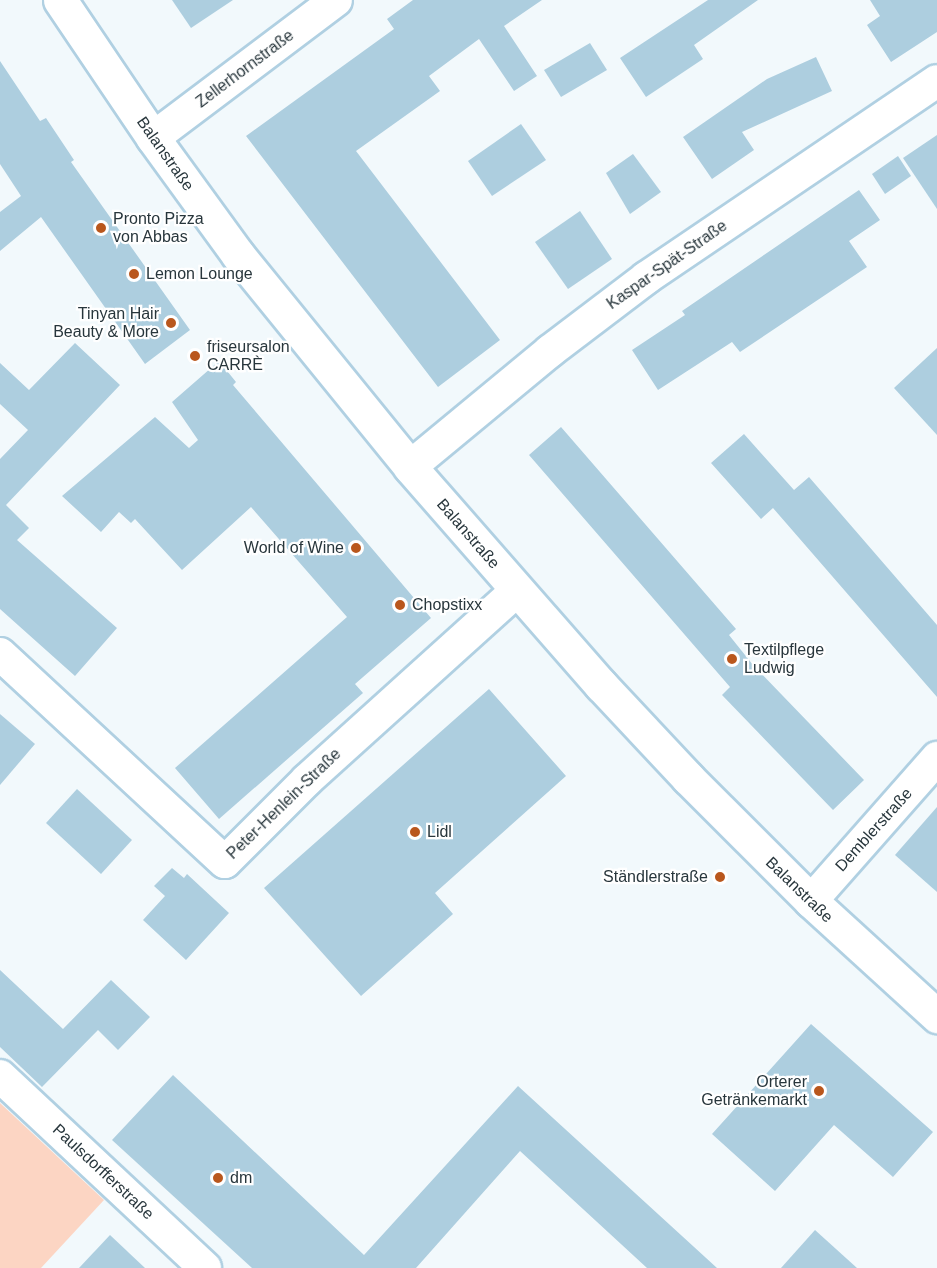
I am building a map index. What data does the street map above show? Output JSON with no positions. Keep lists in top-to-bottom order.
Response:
{
  "streets": {
    "street": [
      "Zellerhornstraße",
      "Balanstraße",
      "Kaspar-Spät-Straße",
      "Peter-Henlein-Straße",
      "Demblerstraße",
      "Paulsdorfferstraße"
    ]
  },
  "crossings": [
    ["Zellerhornstraße", "Balanstraße"],
    ["Balanstraße", "Kaspar-Spät-Straße"],
    ["Balanstraße", "Peter-Henlein-Straße"],
    ["Balanstraße", "Demblerstraße"]
  ],
  "places": [
    "Pronto Pizza von Abbas",
    "Lemon Lounge",
    "Tinyan Hair Beauty & More",
    "friseursalon CARRÈ",
    "World of Wine",
    "Chopstixx",
    "Textilpflege Ludwig",
    "Lidl",
    "Ständlerstraße",
    "Orterer Getränkemarkt",
    "dm"
  ]
}
